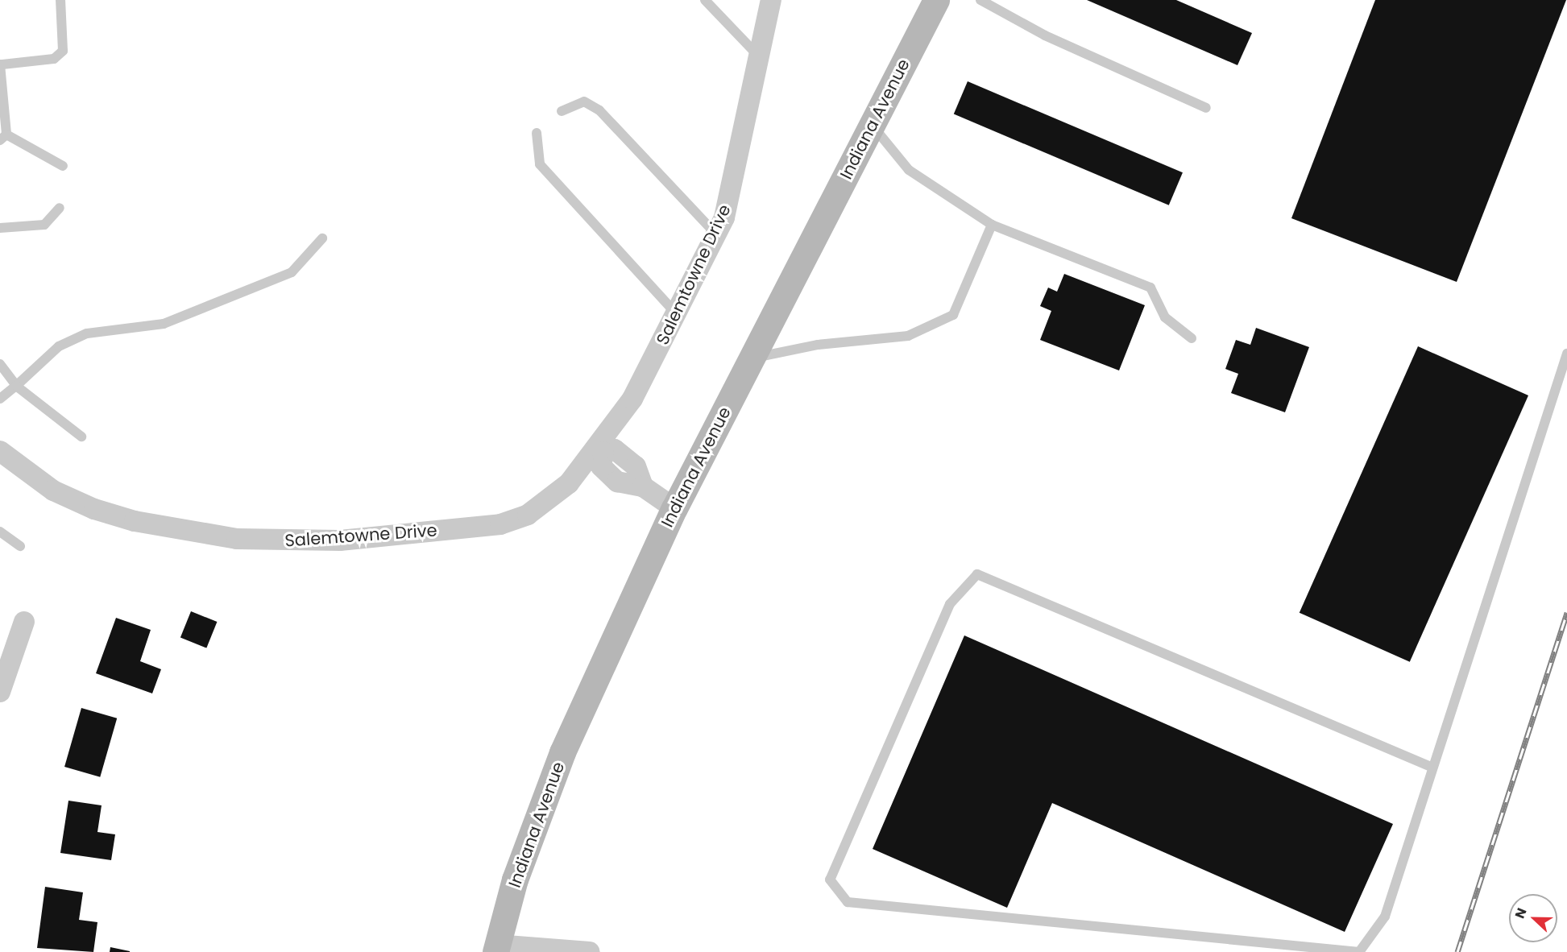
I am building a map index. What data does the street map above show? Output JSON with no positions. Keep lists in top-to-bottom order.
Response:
{
  "streets": {
    "main road": ["Indiana Avenue"],
    "street": ["Salemtowne Drive"]
  },
  "north": "left"
}
